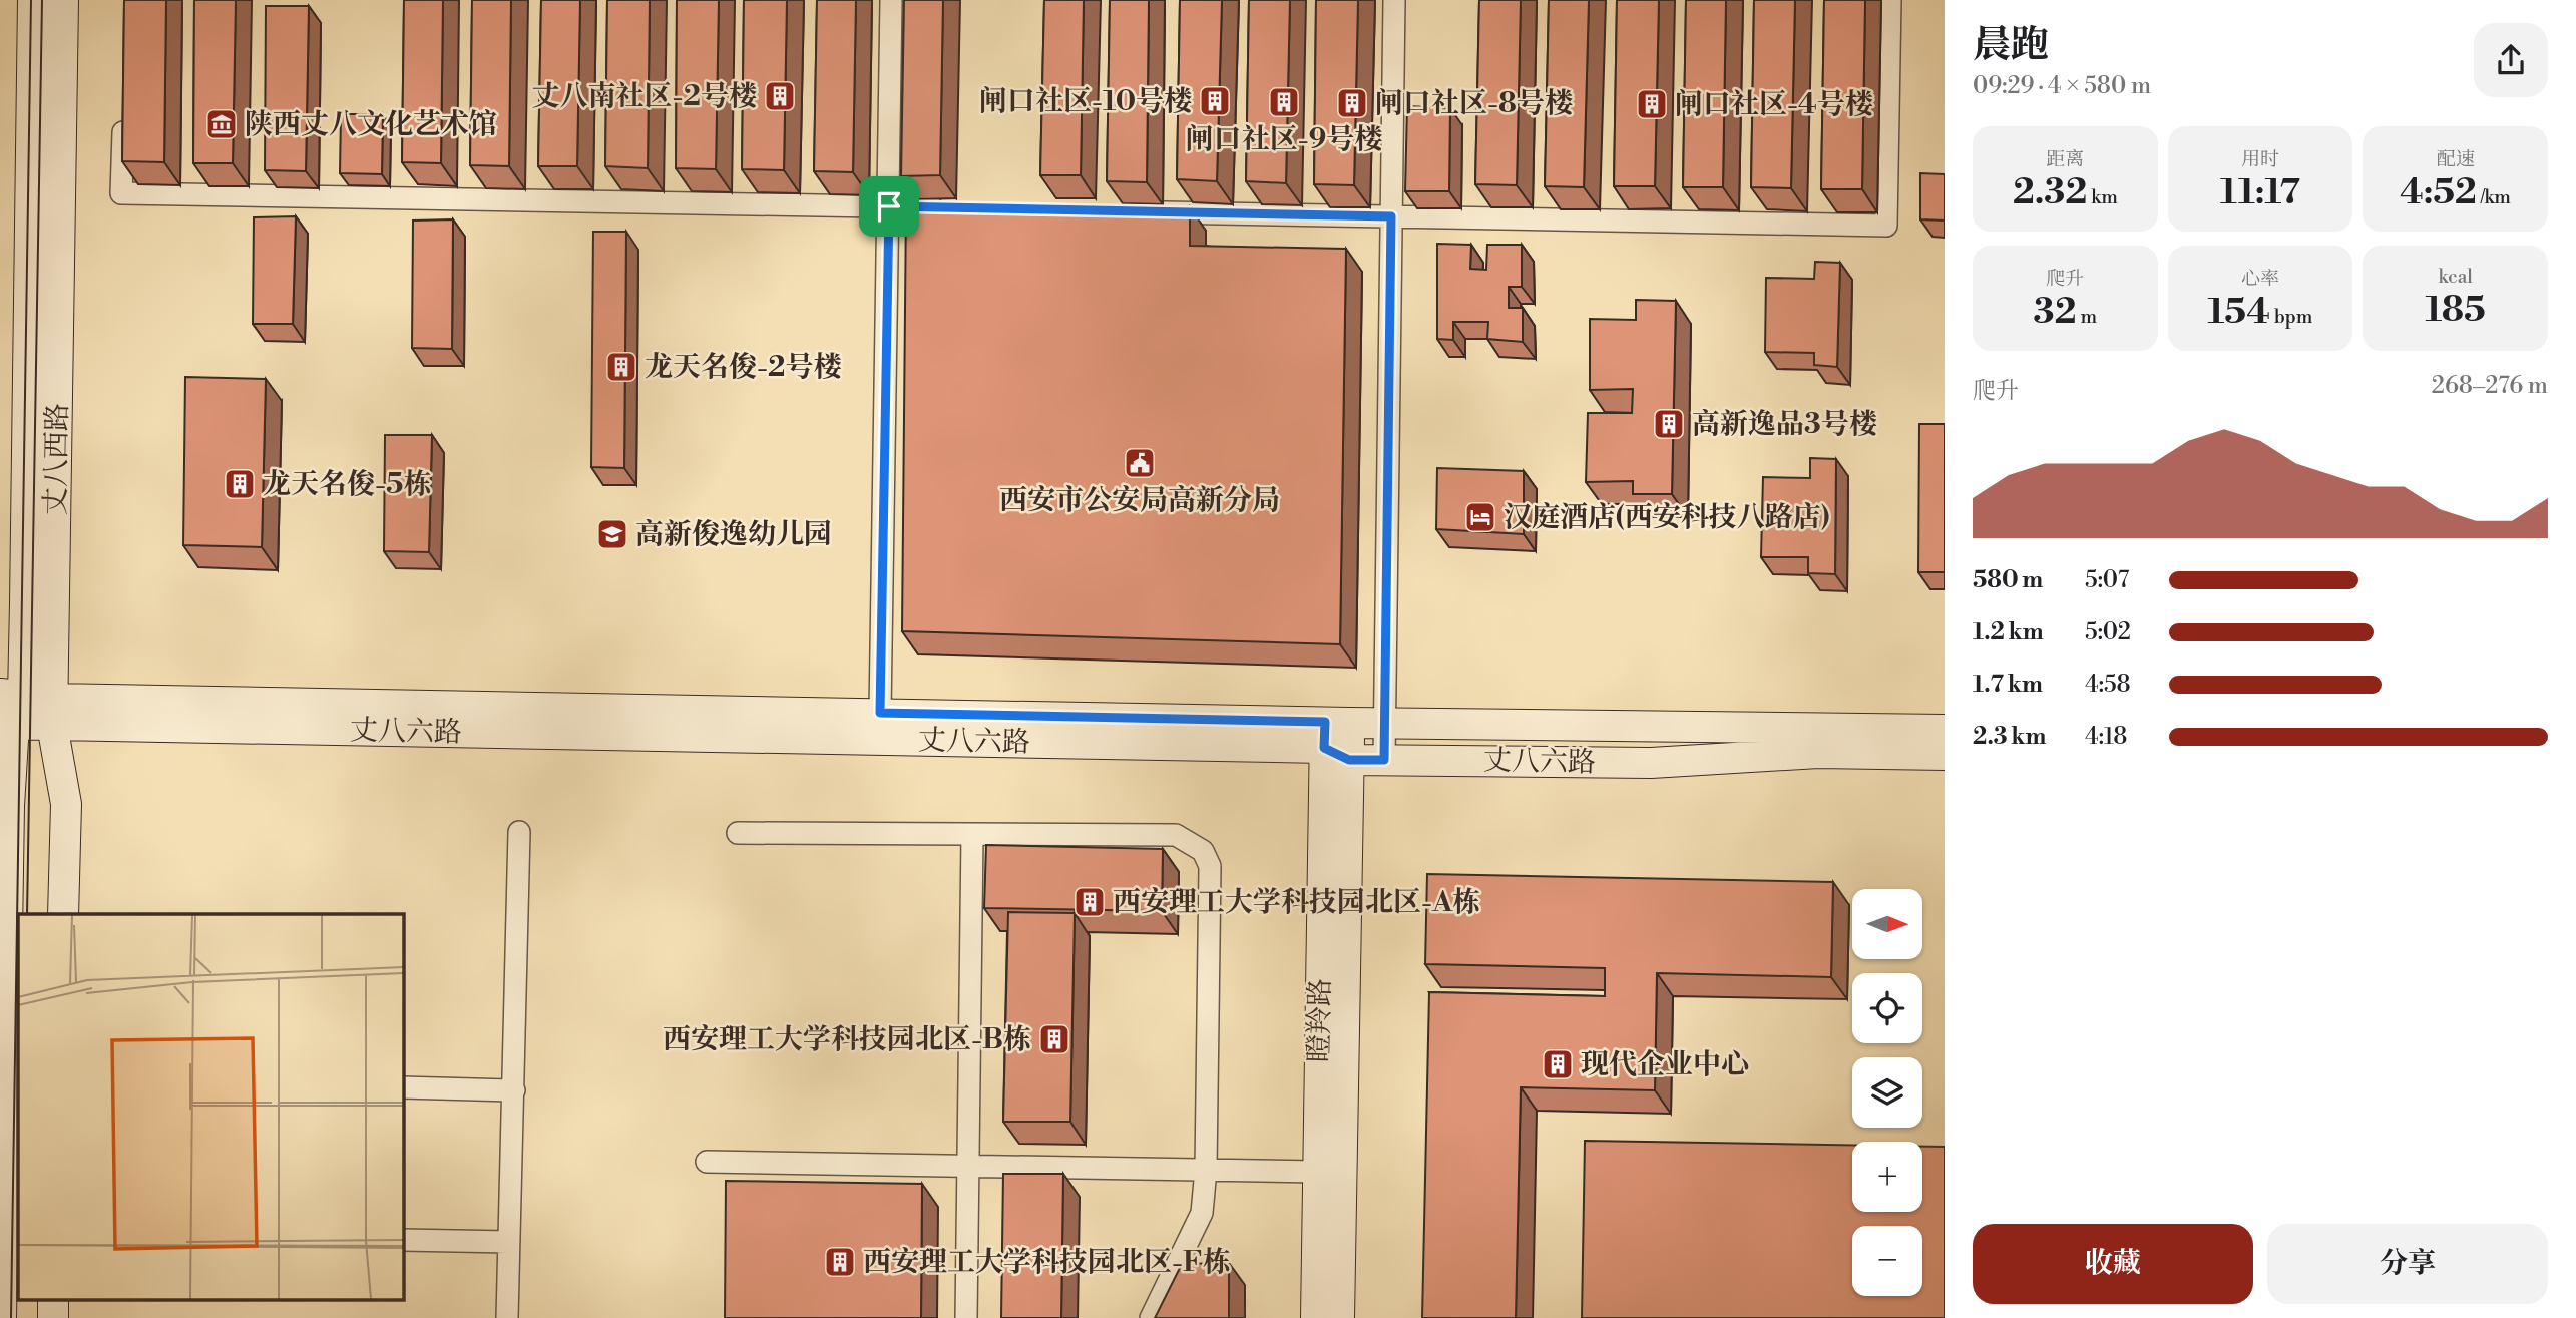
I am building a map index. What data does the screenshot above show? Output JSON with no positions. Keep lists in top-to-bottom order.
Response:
{
  "streets": {
    "main road": ["丈八西路", "丈八六路", "瞪羚路"]
  },
  "crossings": [
    ["丈八西路", "丈八六路"],
    ["丈八六路", "瞪羚路"]
  ],
  "places": {
    "building": [
      "丈八南社区-2号楼",
      "闸口社区-10号楼",
      "闸口社区-9号楼",
      "闸口社区-8号楼",
      "闸口社区-4号楼",
      "龙天名俊-2号楼",
      "高新逸品3号楼",
      "龙天名俊-5栋",
      "西安理工大学科技园北区-A栋",
      "西安理工大学科技园北区-B栋",
      "现代企业中心",
      "西安理工大学科技园北区-F栋"
    ],
    "museum": ["陕西丈八文化艺术馆"],
    "public building": ["西安市公安局高新分局"],
    "hotel": ["汉庭酒店(西安科技八路店)"],
    "school or university": ["高新俊逸幼儿园"]
  },
  "north": "right",
  "page": {
    "heading": ["晨跑", "09:29 · 4 × 580 m"],
    "stats": [
      ["距离", "2.32 km"],
      ["用时", "11:17"],
      ["配速", "4:52 /km"],
      ["爬升", "32 m"],
      ["心率", "154 bpm"],
      ["kcal", "185"]
    ],
    "chart": ["爬升", "268–276 m"],
    "list": [
      {
        "name": "580 m",
        "note": "5:07"
      },
      {
        "name": "1.2 km",
        "note": "5:02"
      },
      {
        "name": "1.7 km",
        "note": "4:58"
      },
      {
        "name": "2.3 km",
        "note": "4:18"
      }
    ],
    "map_buttons": ["+", "−"],
    "buttons": ["收藏", "分享"]
  }
}
